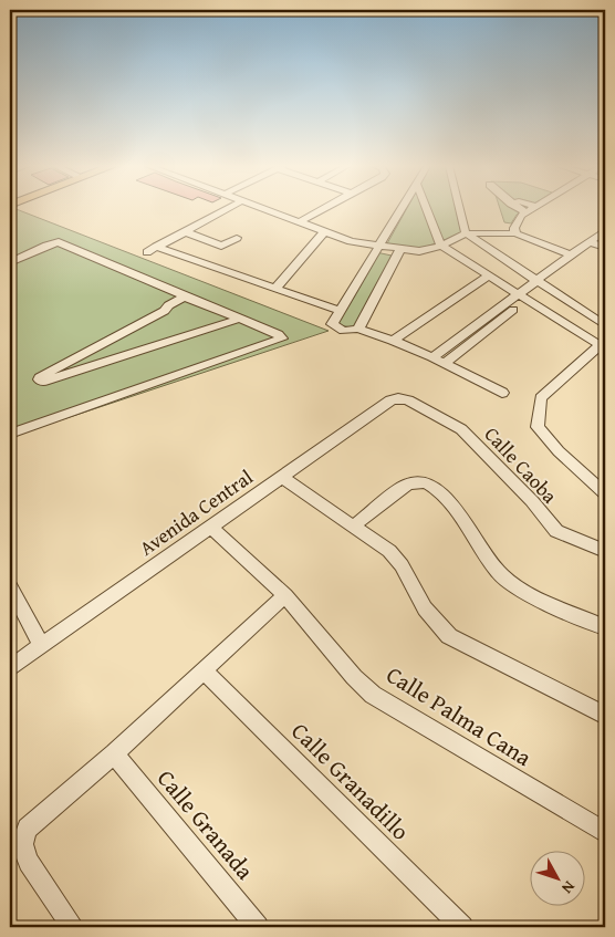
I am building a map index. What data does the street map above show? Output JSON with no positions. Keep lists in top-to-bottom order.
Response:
{
  "streets": {
    "street": [
      "Calle Caoba",
      "Avenida Central",
      "Calle Palma Cana",
      "Calle Granadillo",
      "Calle Granada"
    ]
  },
  "crossings": [
    ["Calle Caoba", "Avenida Central"],
    ["Avenida Central", "Calle Palma Cana"]
  ],
  "north": "bottom right"
}
